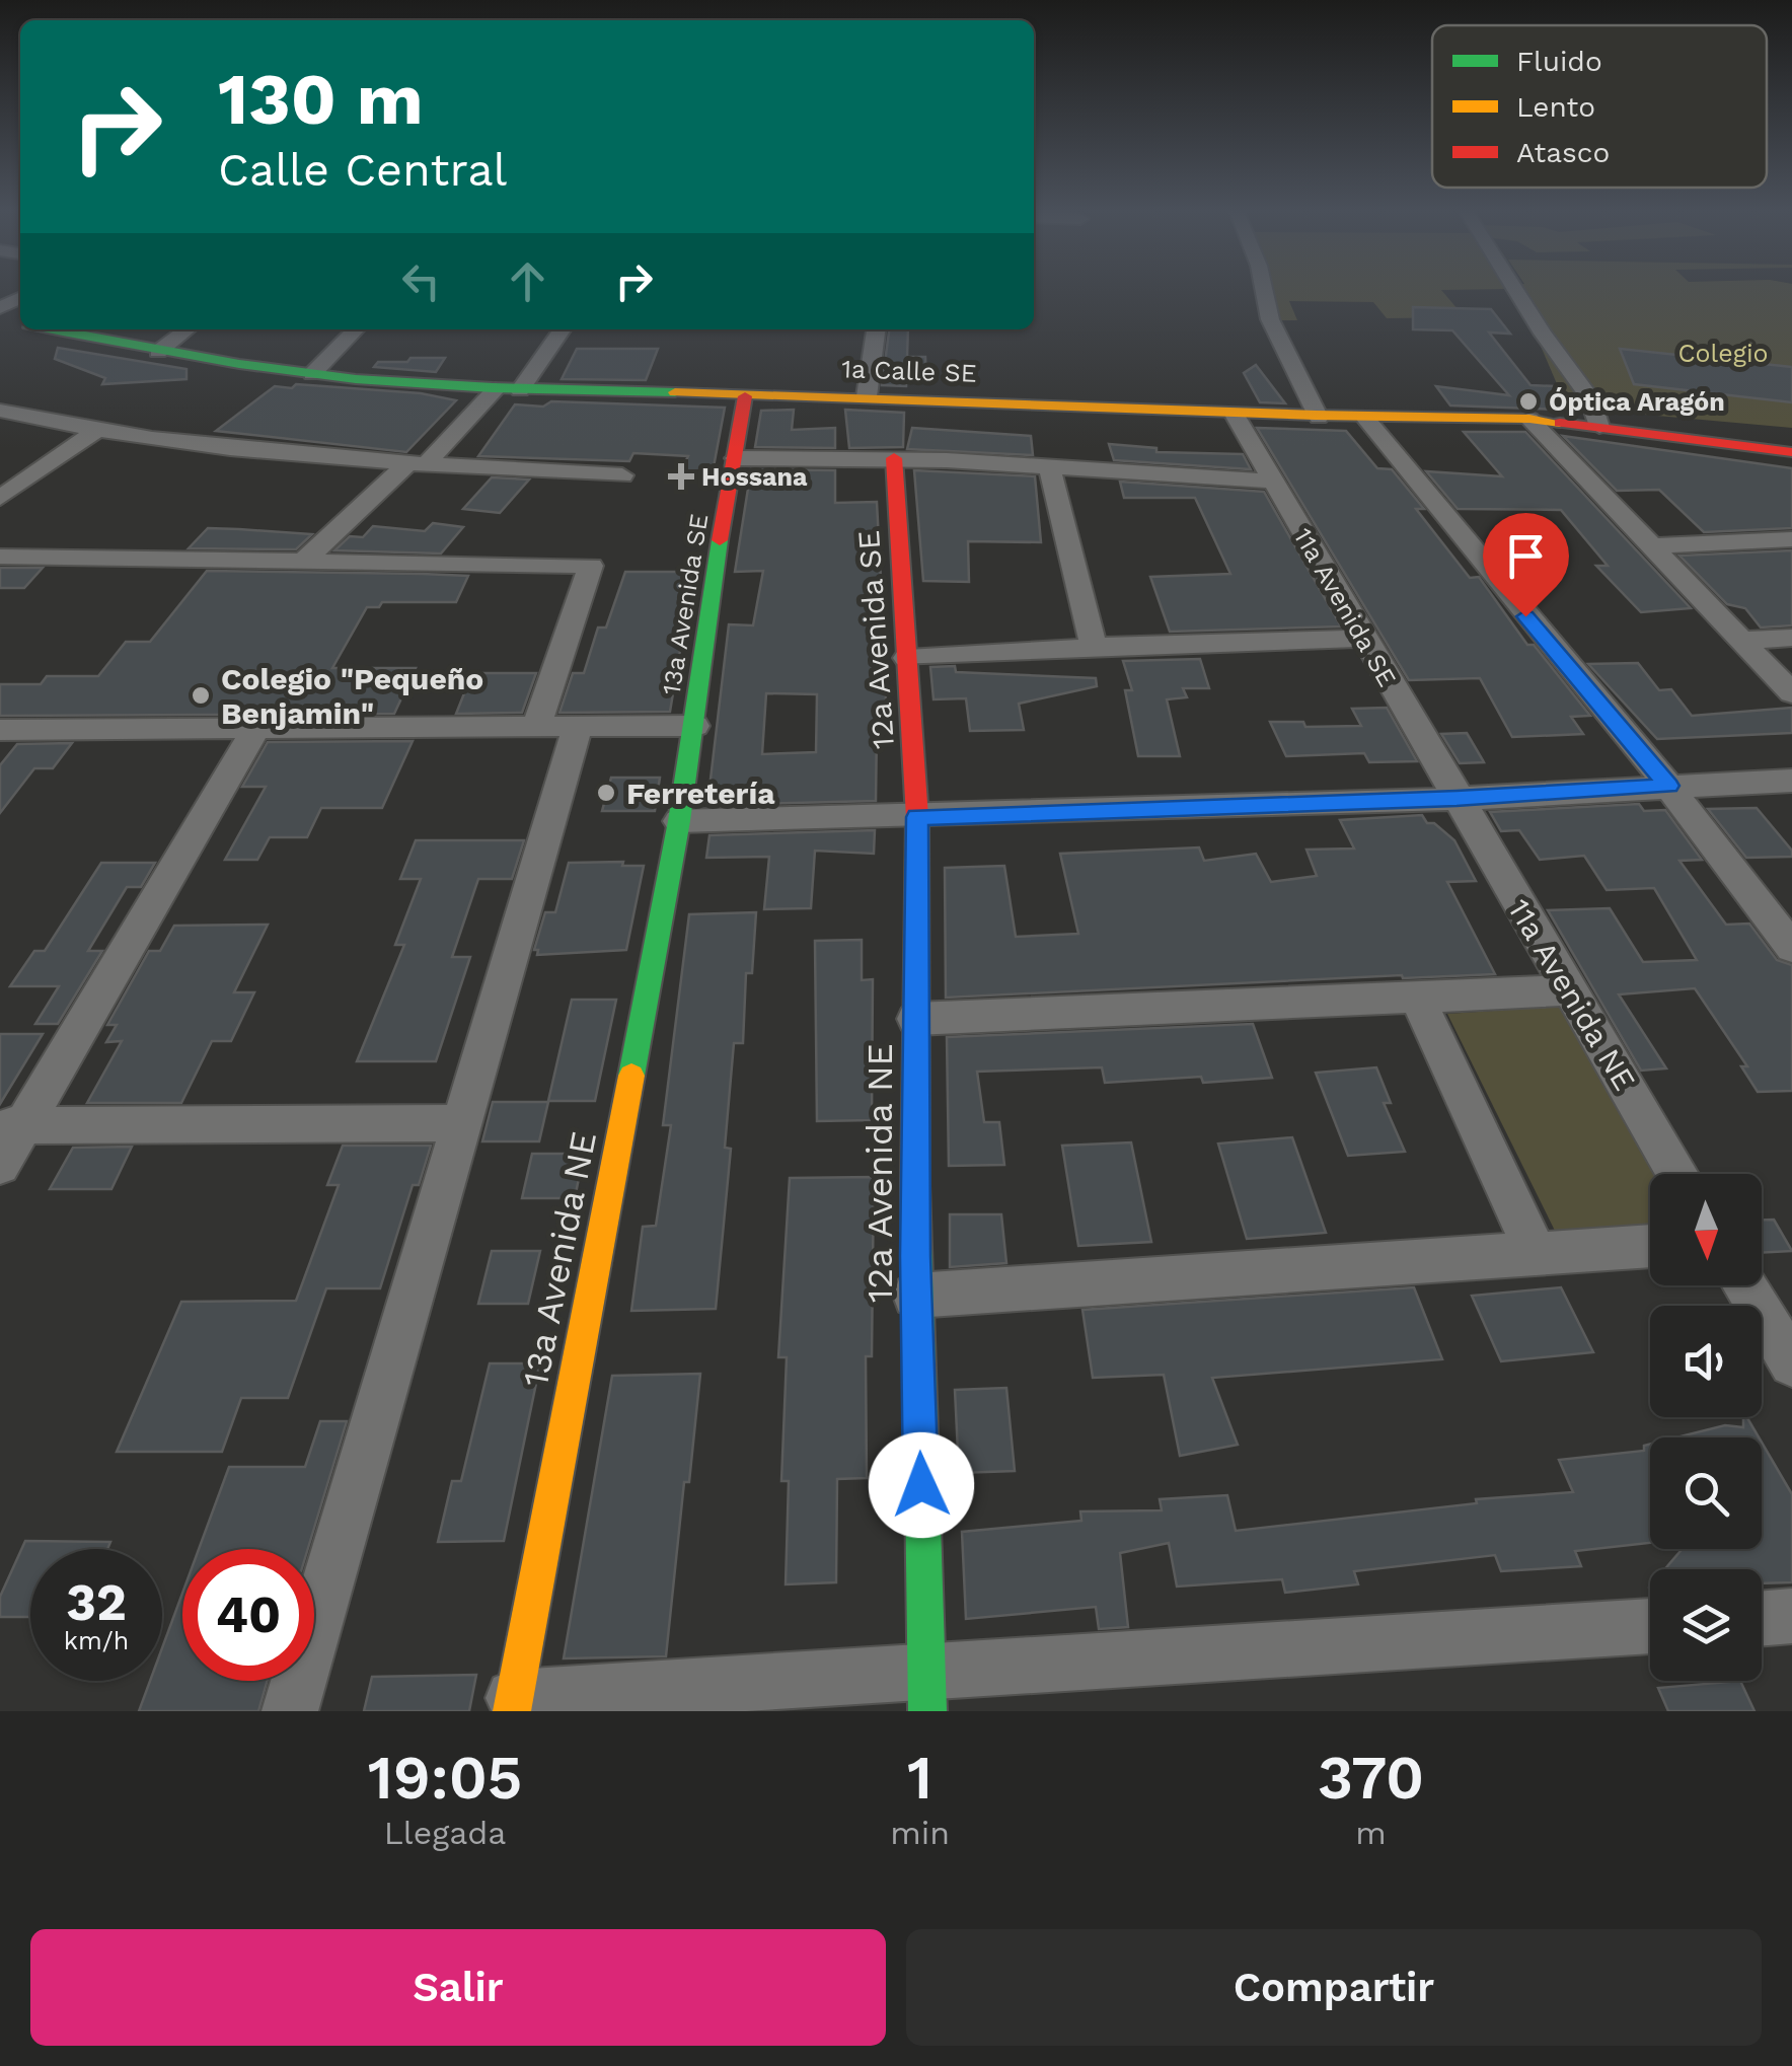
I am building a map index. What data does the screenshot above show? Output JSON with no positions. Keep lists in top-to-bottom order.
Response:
{
  "streets": {
    "street": [
      "1a Calle SE",
      "13a Avenida SE",
      "11a Avenida SE",
      "12a Avenida SE",
      "11a Avenida NE",
      "12a Avenida NE",
      "13a Avenida NE"
    ]
  },
  "crossings": [
    ["1a Calle SE", "13a Avenida SE"],
    ["1a Calle SE", "11a Avenida SE"],
    ["13a Avenida SE", "13a Avenida NE"],
    ["11a Avenida SE", "11a Avenida NE"],
    ["12a Avenida SE", "12a Avenida NE"]
  ],
  "parks": ["Colegio"],
  "places": {
    "other": ["Óptica Aragón", "Colegio \"Pequeño Benjamin\"", "Ferretería"],
    "health": ["Hossana"]
  },
  "legend": ["Fluido", "Lento", "Atasco"],
  "north": "bottom",
  "page": {
    "turn": ["130 m", "Calle Central"],
    "speed": "32 km/h",
    "limit": "40",
    "eta": [
      "19:05",
      "Llegada",
      "1",
      "min",
      "370",
      "m"
    ],
    "buttons": ["Salir", "Compartir"]
  }
}
